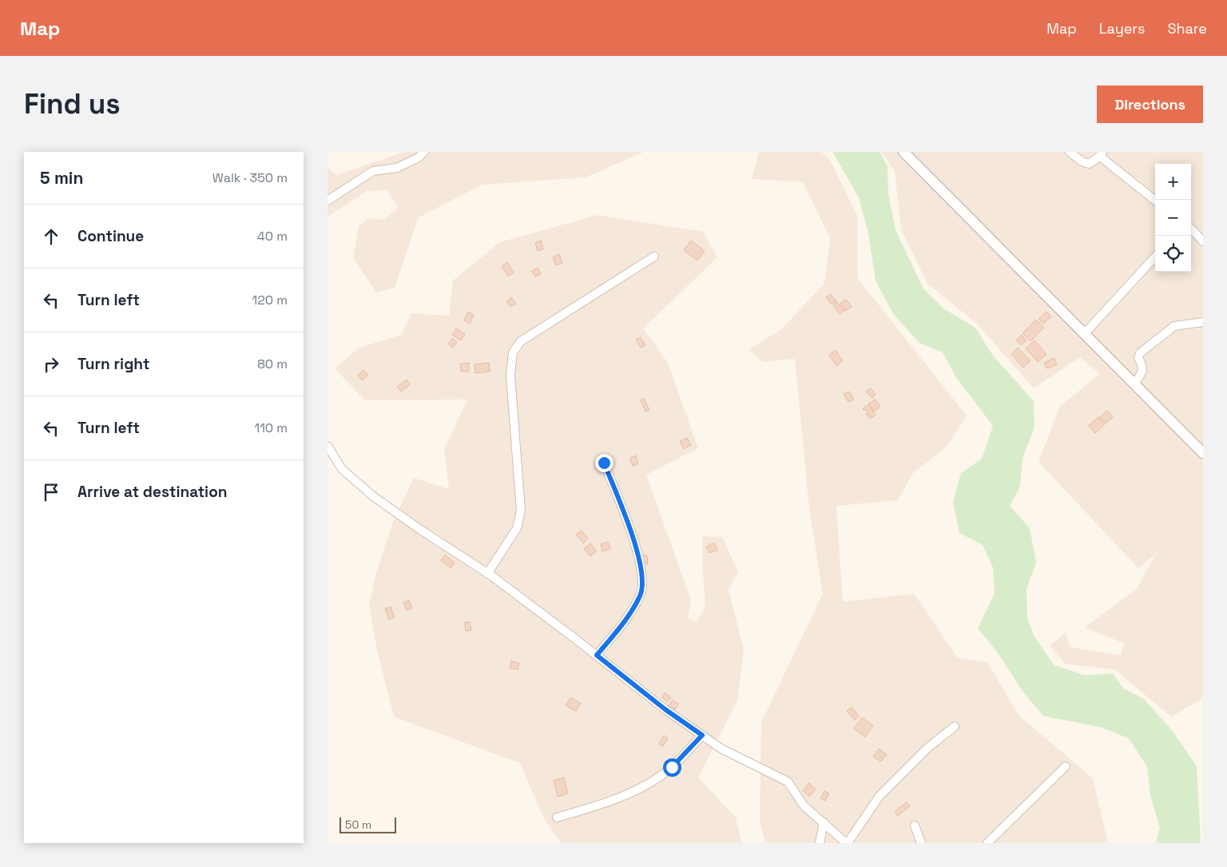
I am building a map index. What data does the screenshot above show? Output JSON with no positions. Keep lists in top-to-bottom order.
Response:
{
  "scale_bar": "50 m",
  "page": {
    "header": "Map",
    "nav": ["Map", "Layers", "Share"],
    "buttons": "Directions",
    "title": "Find us",
    "heading": ["5 min", "Walk · 350 m"],
    "map_buttons": ["+", "−"],
    "list": [
      ["Continue", "40 m"],
      ["Turn left", "120 m"],
      ["Turn right", "80 m"],
      ["Turn left", "110 m"],
      "Arrive at destination"
    ],
    "scale": "50 m"
  }
}
